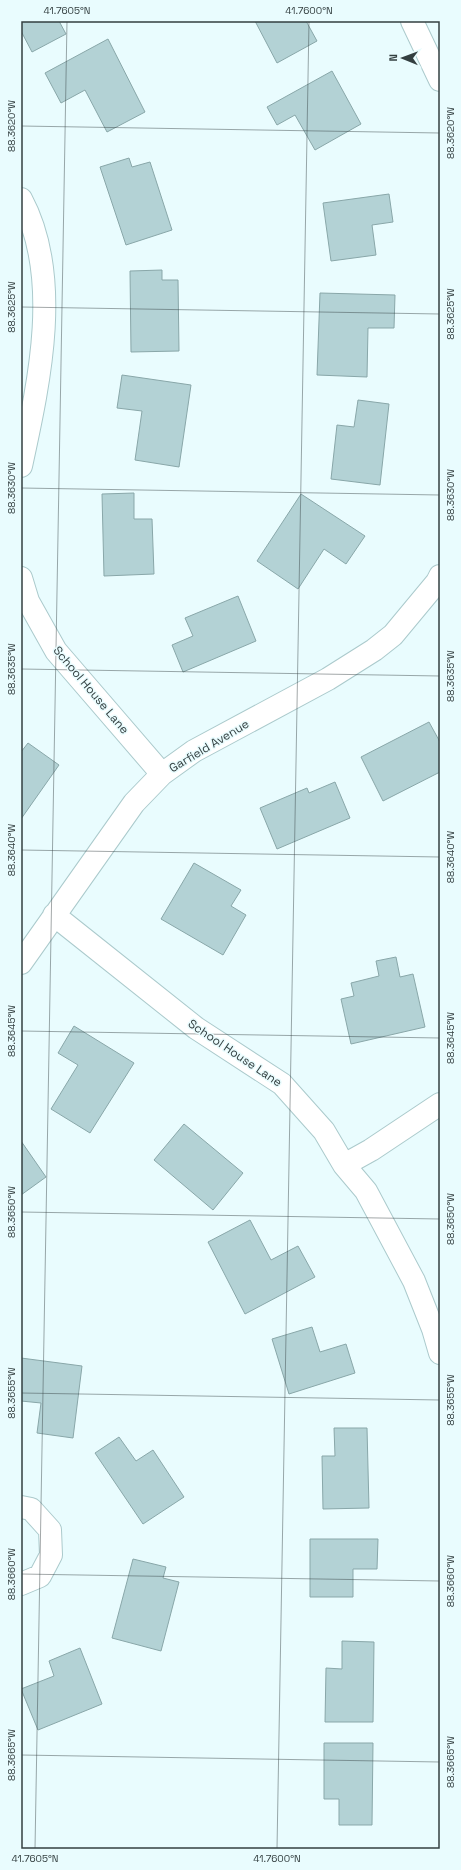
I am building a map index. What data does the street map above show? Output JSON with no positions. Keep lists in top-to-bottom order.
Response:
{
  "streets": {
    "street": ["School House Lane", "Garfield Avenue"]
  },
  "crossings": [
    ["School House Lane", "Garfield Avenue"]
  ],
  "north": "left",
  "coordinates": [
    "41.7605°N",
    "41.7600°N",
    "88.3620°W",
    "88.3625°W",
    "88.3630°W",
    "88.3635°W",
    "88.3640°W",
    "88.3645°W",
    "88.3650°W",
    "88.3655°W",
    "88.3660°W",
    "88.3665°W"
  ]
}
